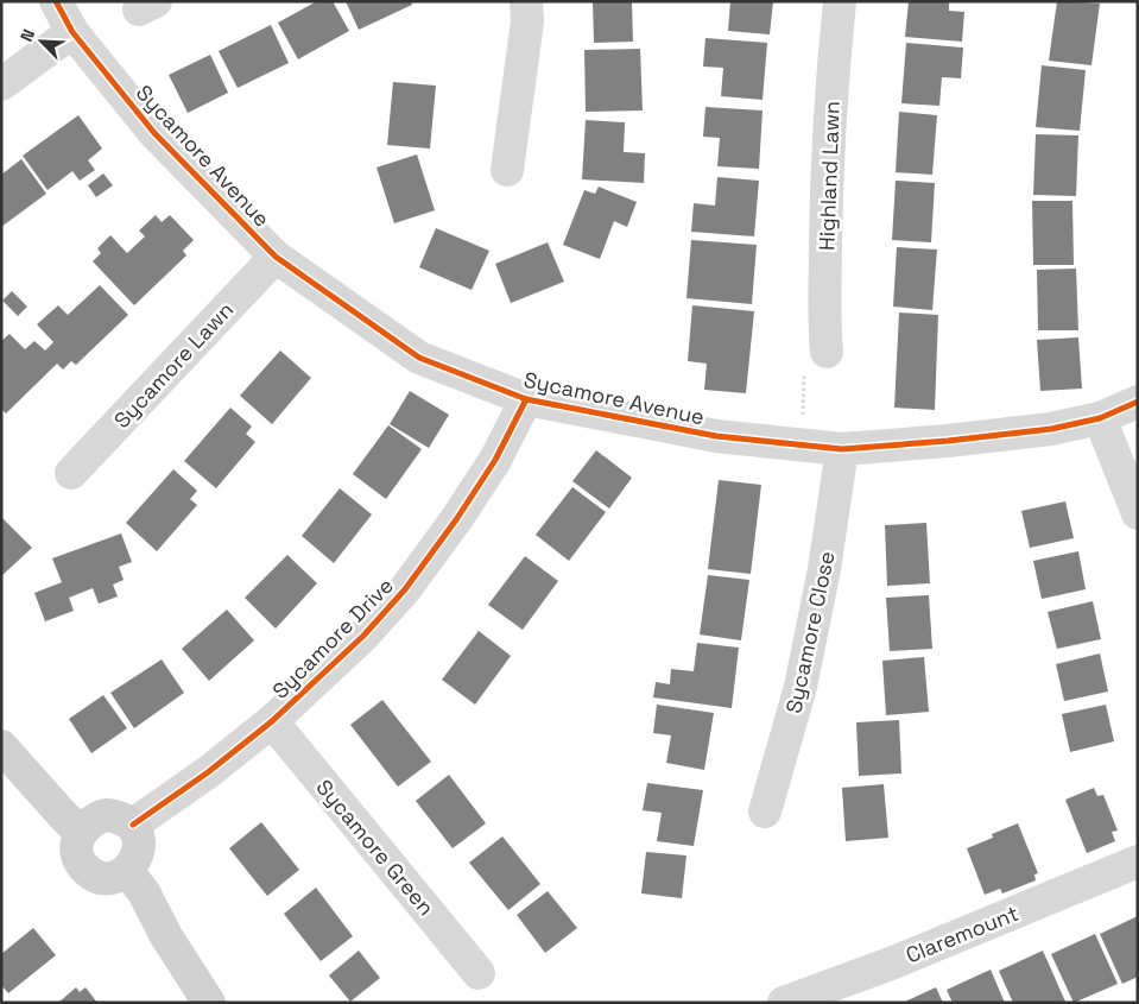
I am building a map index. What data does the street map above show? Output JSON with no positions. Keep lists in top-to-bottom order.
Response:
{
  "streets": {
    "street": [
      "Sycamore Avenue",
      "Highland Lawn",
      "Sycamore Lawn",
      "Sycamore Close",
      "Sycamore Drive",
      "Sycamore Green",
      "Claremount"
    ]
  },
  "crossings": [
    ["Sycamore Avenue", "Sycamore Lawn"],
    ["Sycamore Avenue", "Sycamore Close"],
    ["Sycamore Avenue", "Sycamore Drive"],
    ["Sycamore Drive", "Sycamore Green"]
  ],
  "north": "top left"
}
